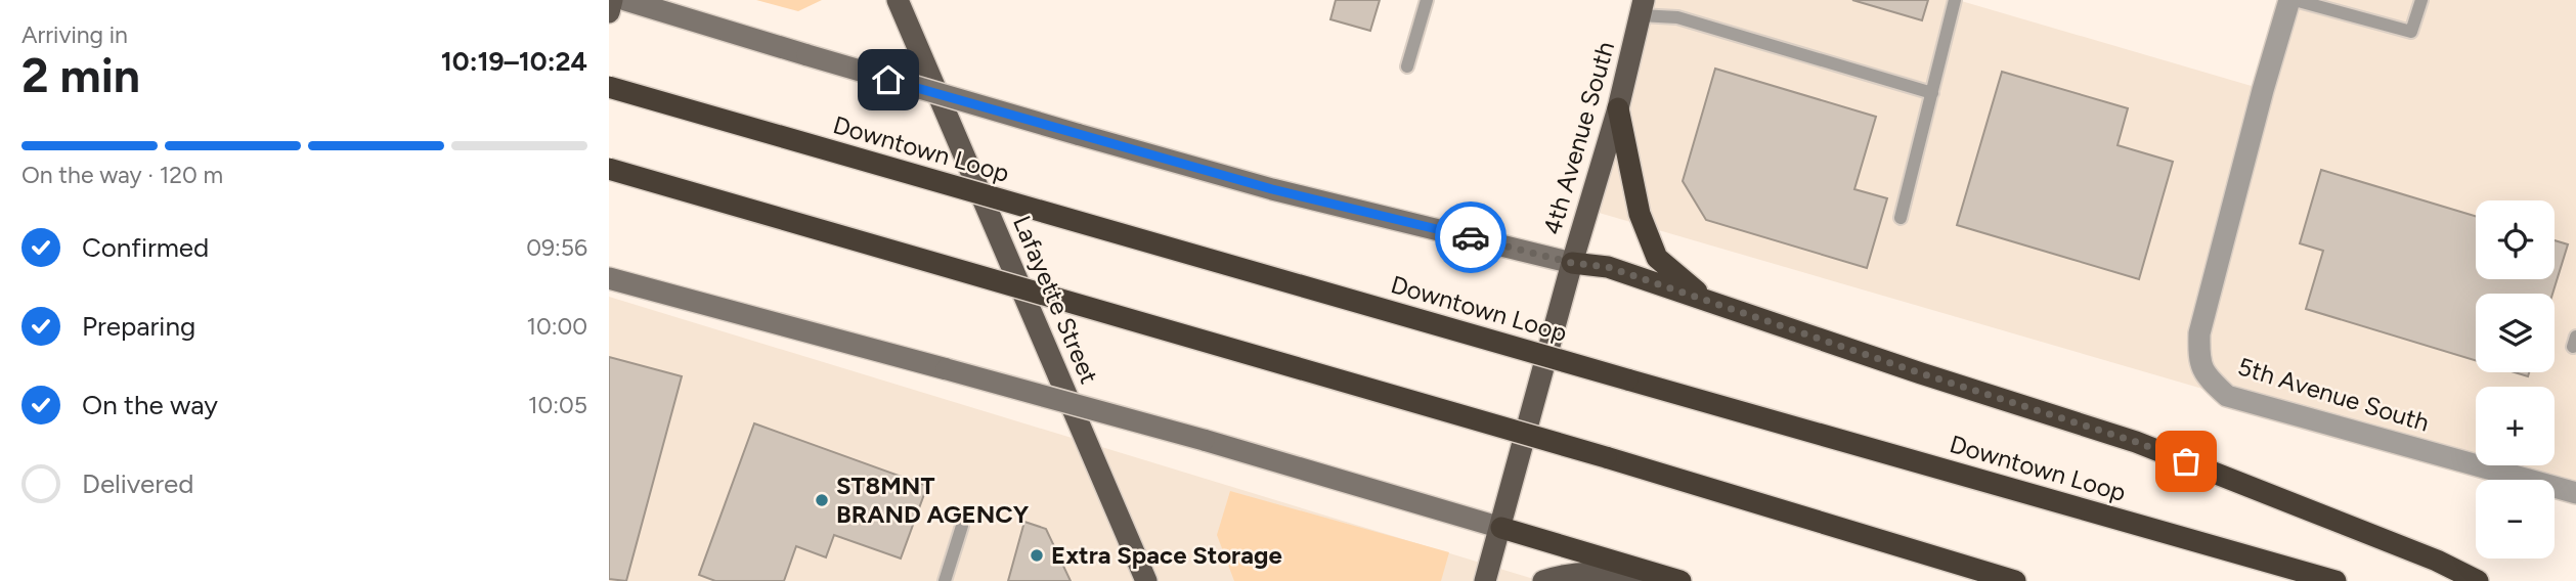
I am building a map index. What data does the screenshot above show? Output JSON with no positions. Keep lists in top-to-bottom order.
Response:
{
  "streets": {
    "highway": ["Downtown Loop"],
    "main road": ["4th Avenue South", "Lafayette Street"],
    "street": ["5th Avenue South"]
  },
  "places": ["ST8MNT BRAND AGENCY", "Extra Space Storage"],
  "page": {
    "heading": ["2 min", "Arriving in", "10:19–10:24"],
    "bar": "On the way · 120 m",
    "map_buttons": ["+", "−"],
    "list": [
      ["Confirmed", "09:56"],
      ["Preparing", "10:00"],
      ["On the way", "10:05"],
      "Delivered"
    ]
  }
}
